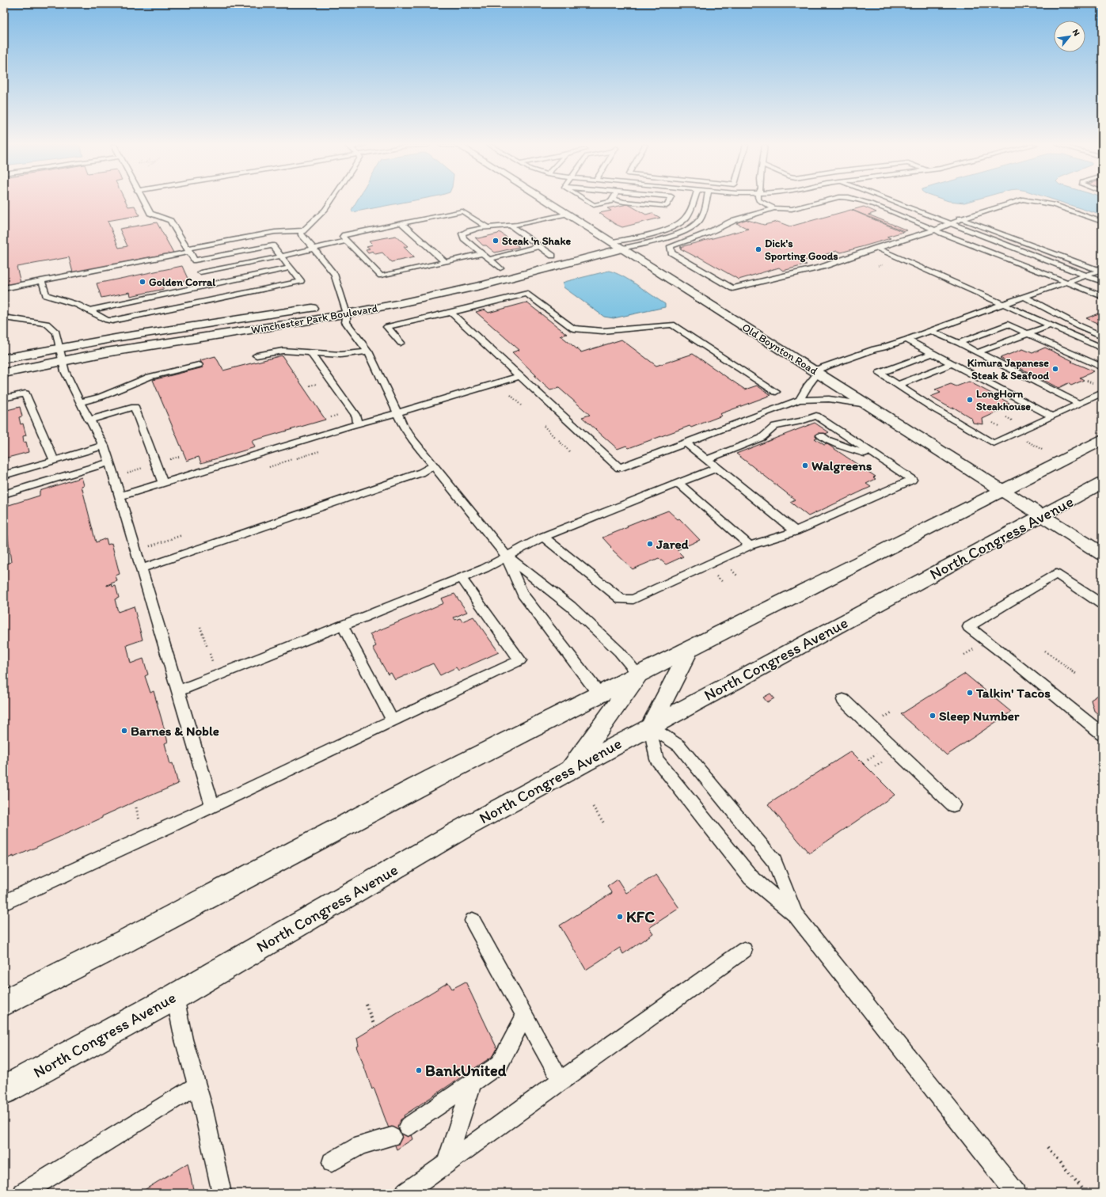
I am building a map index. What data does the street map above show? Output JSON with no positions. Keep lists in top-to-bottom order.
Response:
{
  "streets": {
    "street": ["Winchester Park Boulevard", "Old Boynton Road", "North Congress Avenue"]
  },
  "crossings": [
    ["Winchester Park Boulevard", "Old Boynton Road"],
    ["Old Boynton Road", "North Congress Avenue"]
  ],
  "places": [
    "Steak 'n Shake",
    "Dick's Sporting Goods",
    "Golden Corral",
    "Kimura Japanese Steak & Seafood",
    "LongHorn Steakhouse",
    "Walgreens",
    "Jared",
    "Talkin' Tacos",
    "Sleep Number",
    "Barnes & Noble",
    "KFC",
    "BankUnited"
  ],
  "north": "top right"
}
